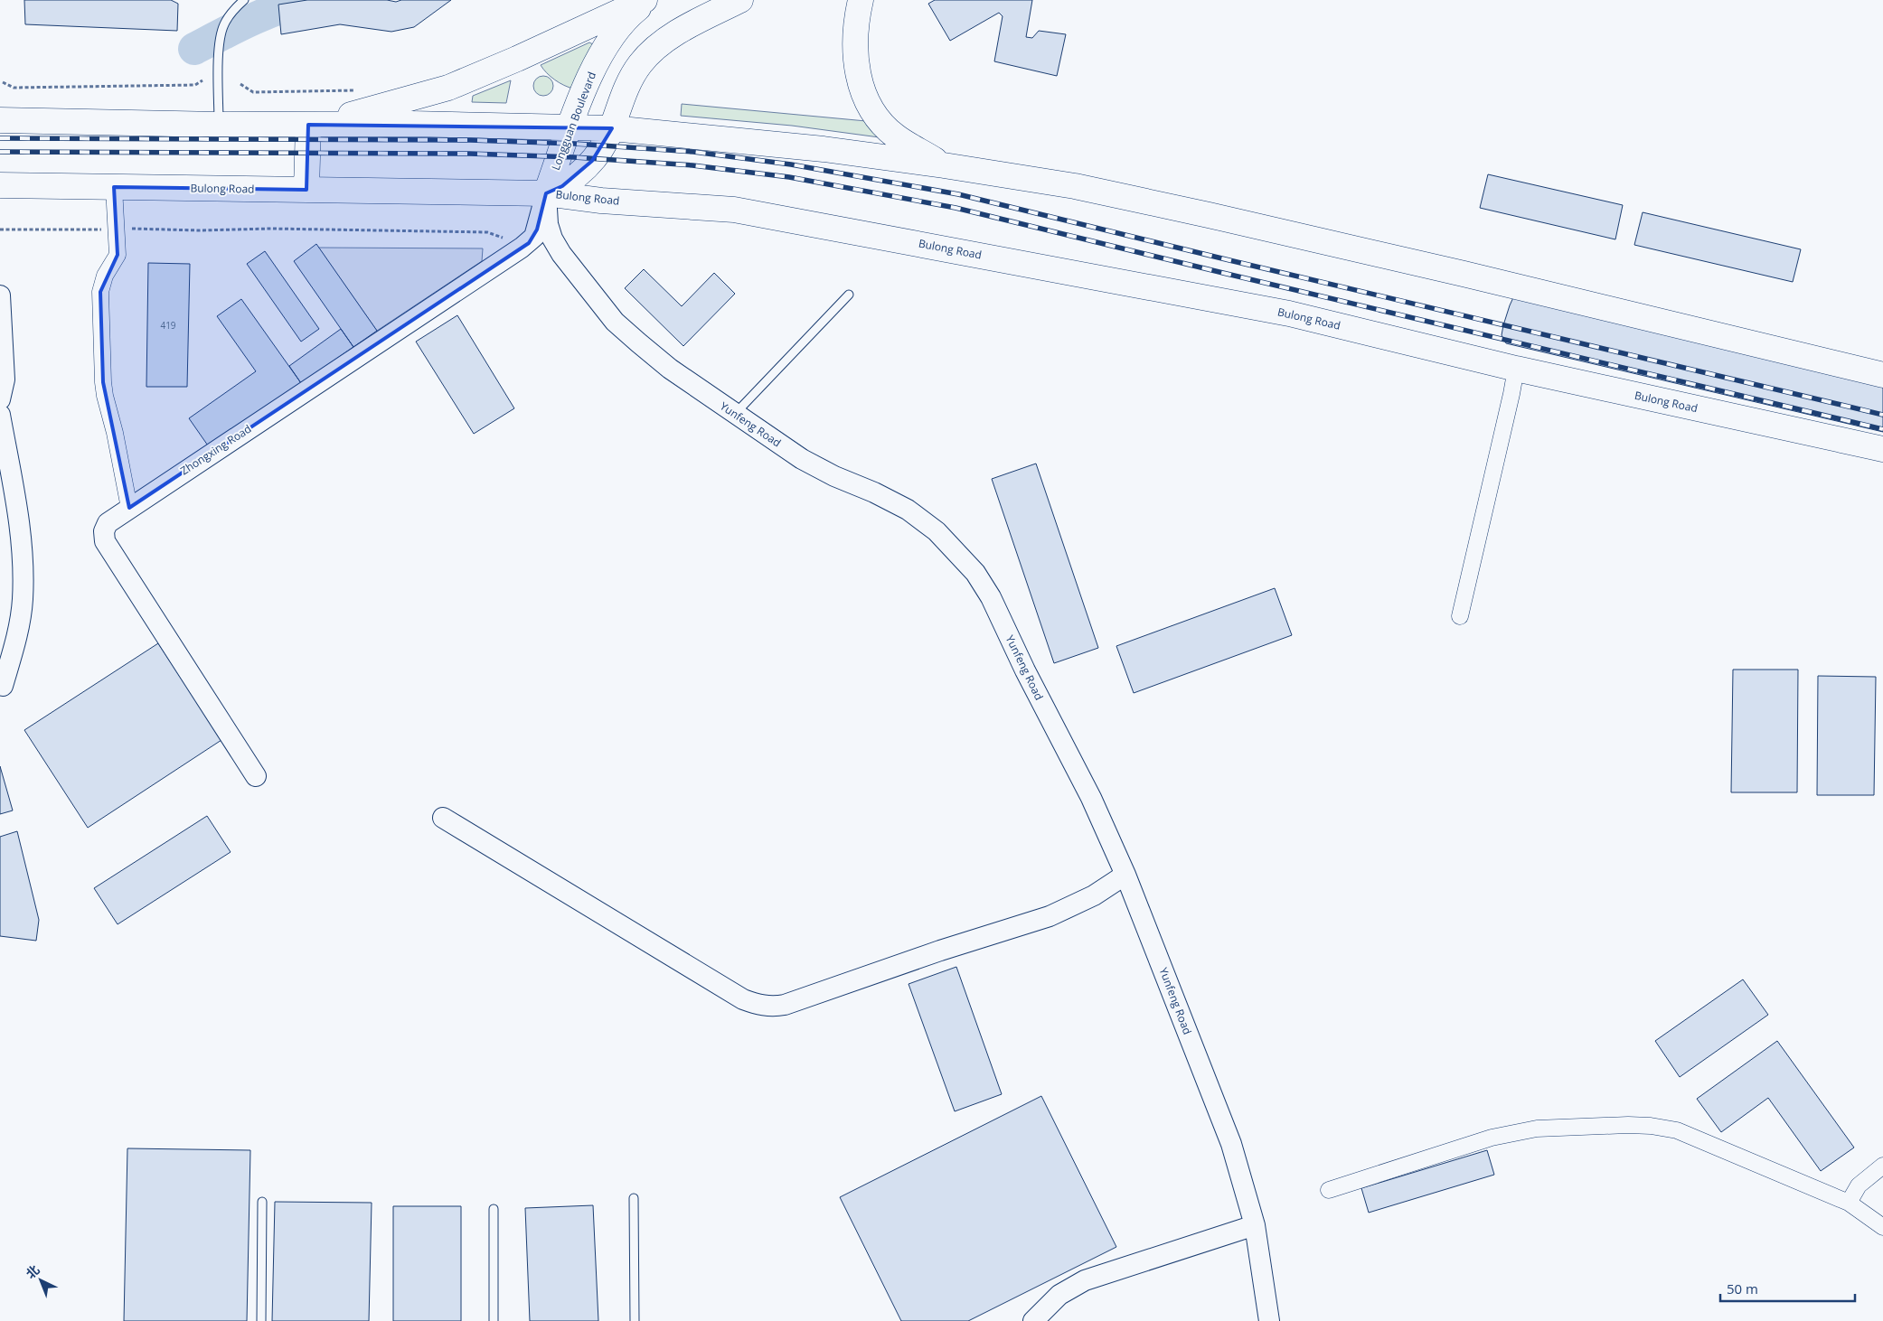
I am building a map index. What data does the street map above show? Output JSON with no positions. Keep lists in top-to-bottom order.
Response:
{
  "streets": {
    "main road": ["Longguan Boulevard", "Bulong Road"],
    "street": ["Yunfeng Road", "Zhongxing Road"]
  },
  "crossings": [
    ["Longguan Boulevard", "Bulong Road"],
    ["Longguan Boulevard", "Yunfeng Road"],
    ["Longguan Boulevard", "Zhongxing Road"],
    ["Bulong Road", "Yunfeng Road"],
    ["Bulong Road", "Zhongxing Road"],
    ["Yunfeng Road", "Zhongxing Road"]
  ],
  "house_numbers": ["419"],
  "scale_bar": "50 m",
  "north": "top left"
}
